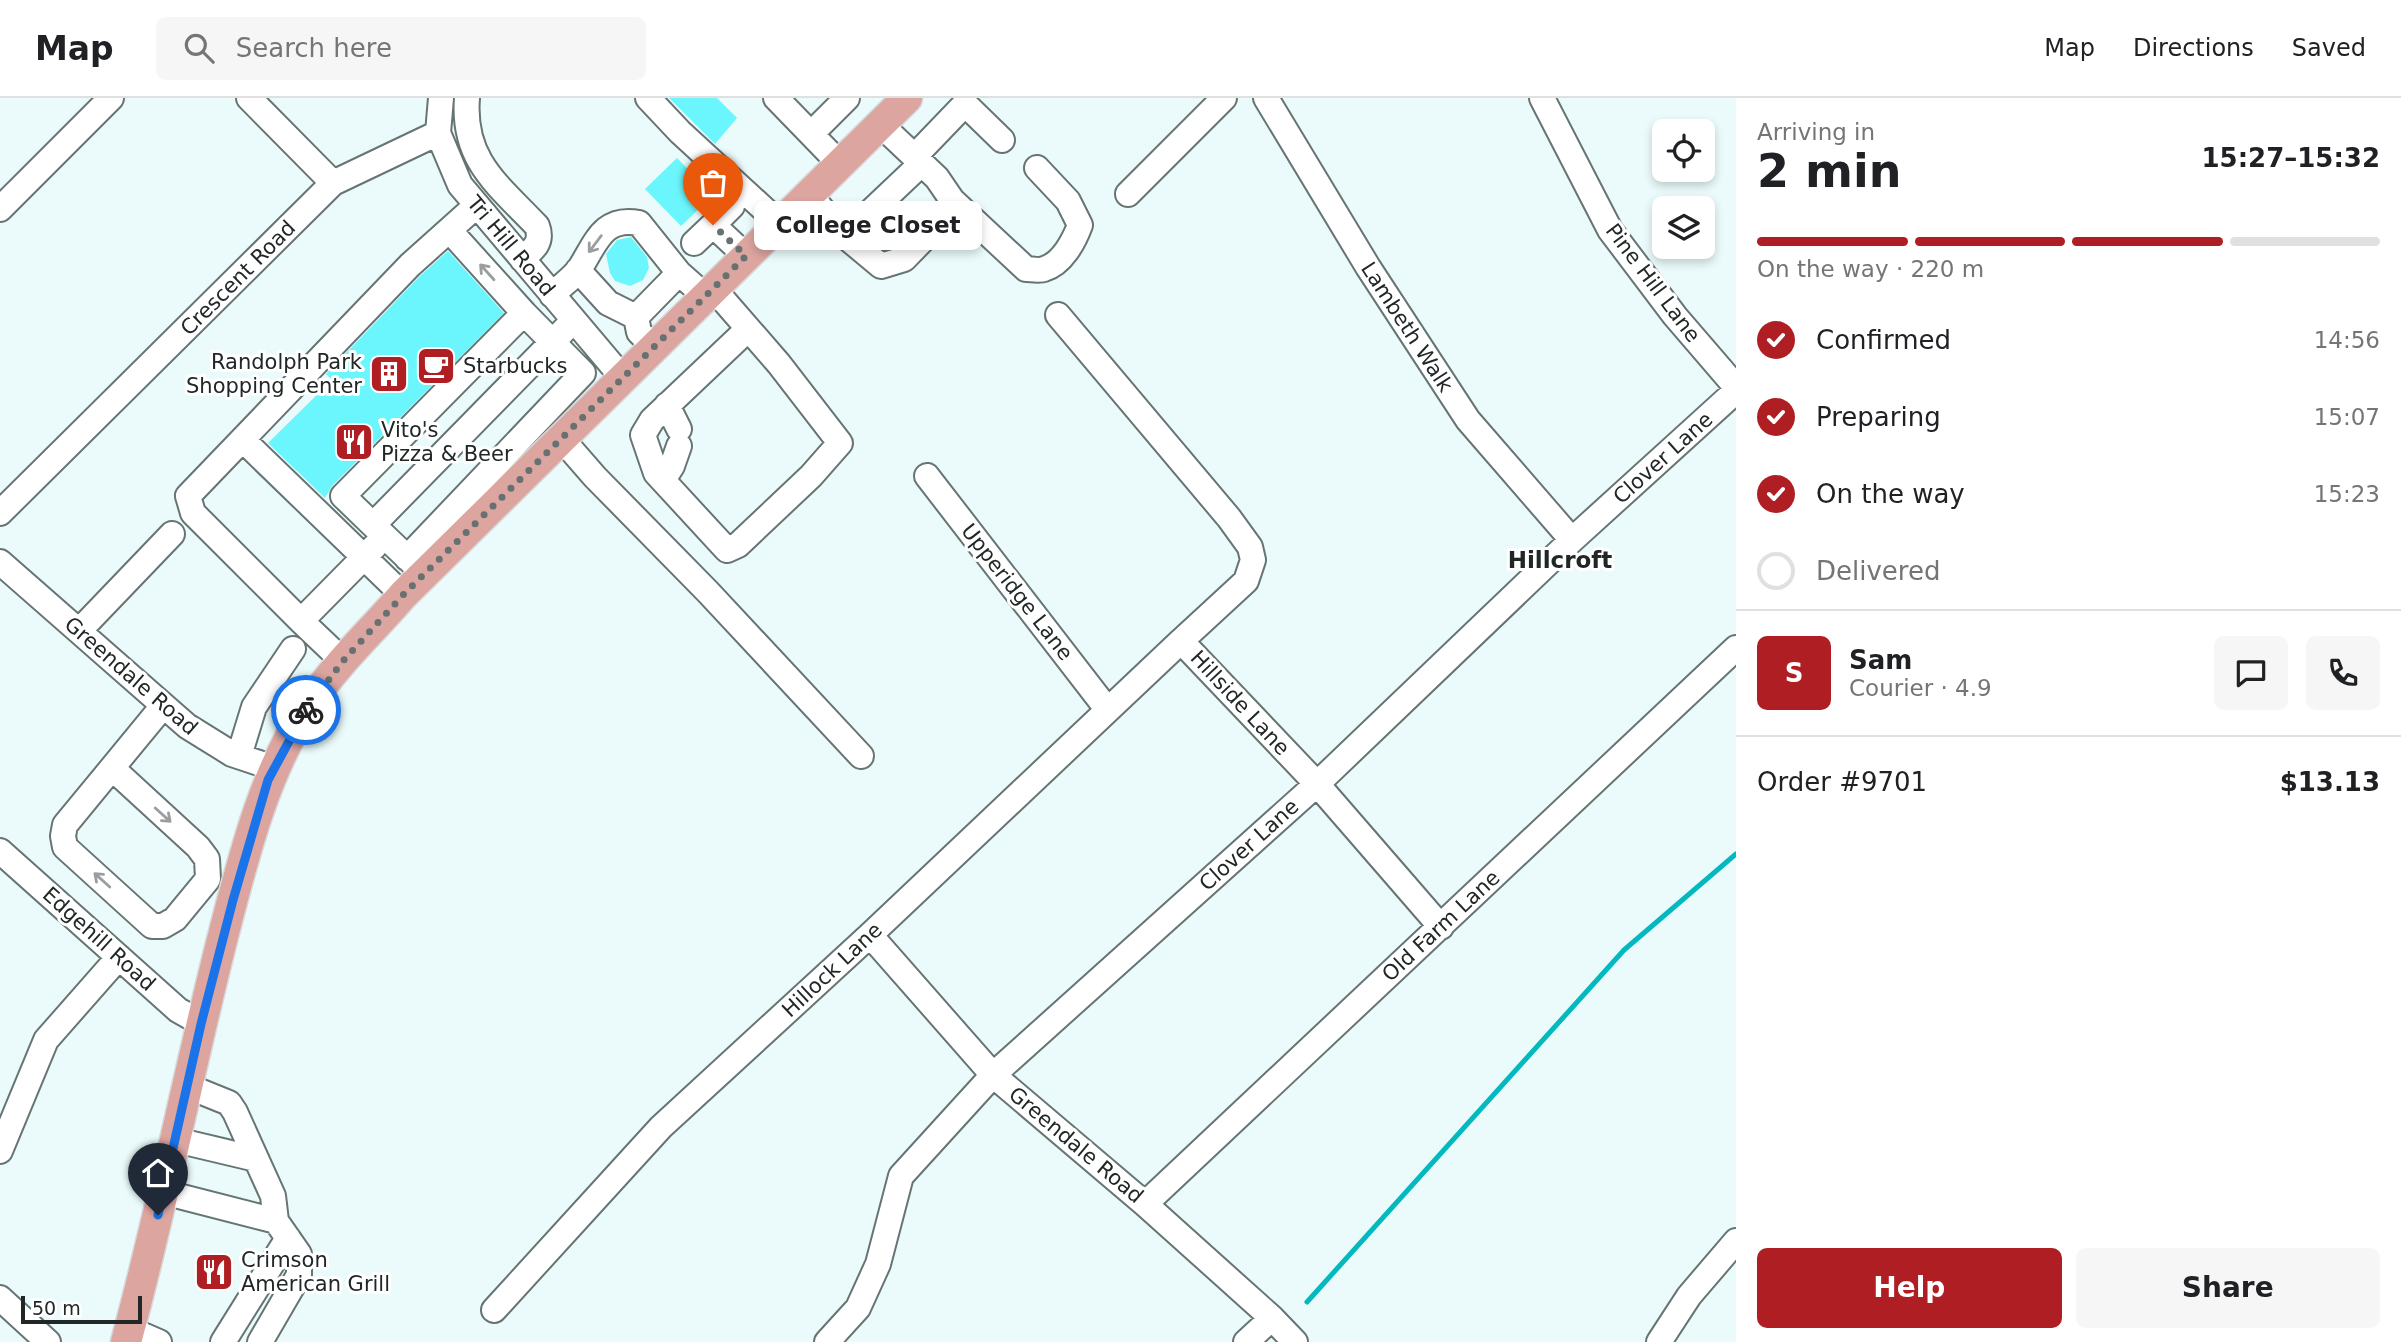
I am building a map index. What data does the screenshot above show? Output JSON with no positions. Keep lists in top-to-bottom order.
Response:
{
  "streets": {
    "street": [
      "Tri Hill Road",
      "Crescent Road",
      "Pine Hill Lane",
      "Lambeth Walk",
      "Clover Lane",
      "Upperidge Lane",
      "Greendale Road",
      "Hillside Lane",
      "Old Farm Lane",
      "Edgehill Road",
      "Hillock Lane"
    ]
  },
  "crossings": [
    ["Tri Hill Road", "Crescent Road"],
    ["Pine Hill Lane", "Clover Lane"],
    ["Lambeth Walk", "Clover Lane"],
    ["Clover Lane", "Greendale Road"],
    ["Clover Lane", "Hillside Lane"],
    ["Upperidge Lane", "Hillock Lane"],
    ["Greendale Road", "Old Farm Lane"],
    ["Greendale Road", "Hillock Lane"],
    ["Hillside Lane", "Old Farm Lane"],
    ["Hillside Lane", "Hillock Lane"]
  ],
  "districts": ["Hillcroft"],
  "places": {
    "other": ["College Closet"],
    "cafe": ["Starbucks"],
    "building": ["Randolph Park Shopping Center"],
    "restaurant": ["Vito's Pizza & Beer", "Crimson American Grill"]
  },
  "scale_bar": "50 m",
  "page": {
    "header": "Map",
    "search": "Search here",
    "nav": ["Map", "Directions", "Saved"],
    "heading": ["2 min", "Arriving in", "15:27–15:32"],
    "panel": [
      "Sam",
      "Courier · 4.9",
      "Order #9701",
      "$13.13"
    ],
    "bubble": "College Closet",
    "bar": "On the way · 220 m",
    "list": [
      ["Confirmed", "14:56"],
      ["Preparing", "15:07"],
      ["On the way", "15:23"],
      "Delivered"
    ],
    "round": "S",
    "buttons": ["Help", "Share"],
    "scale": "50 m"
  }
}
